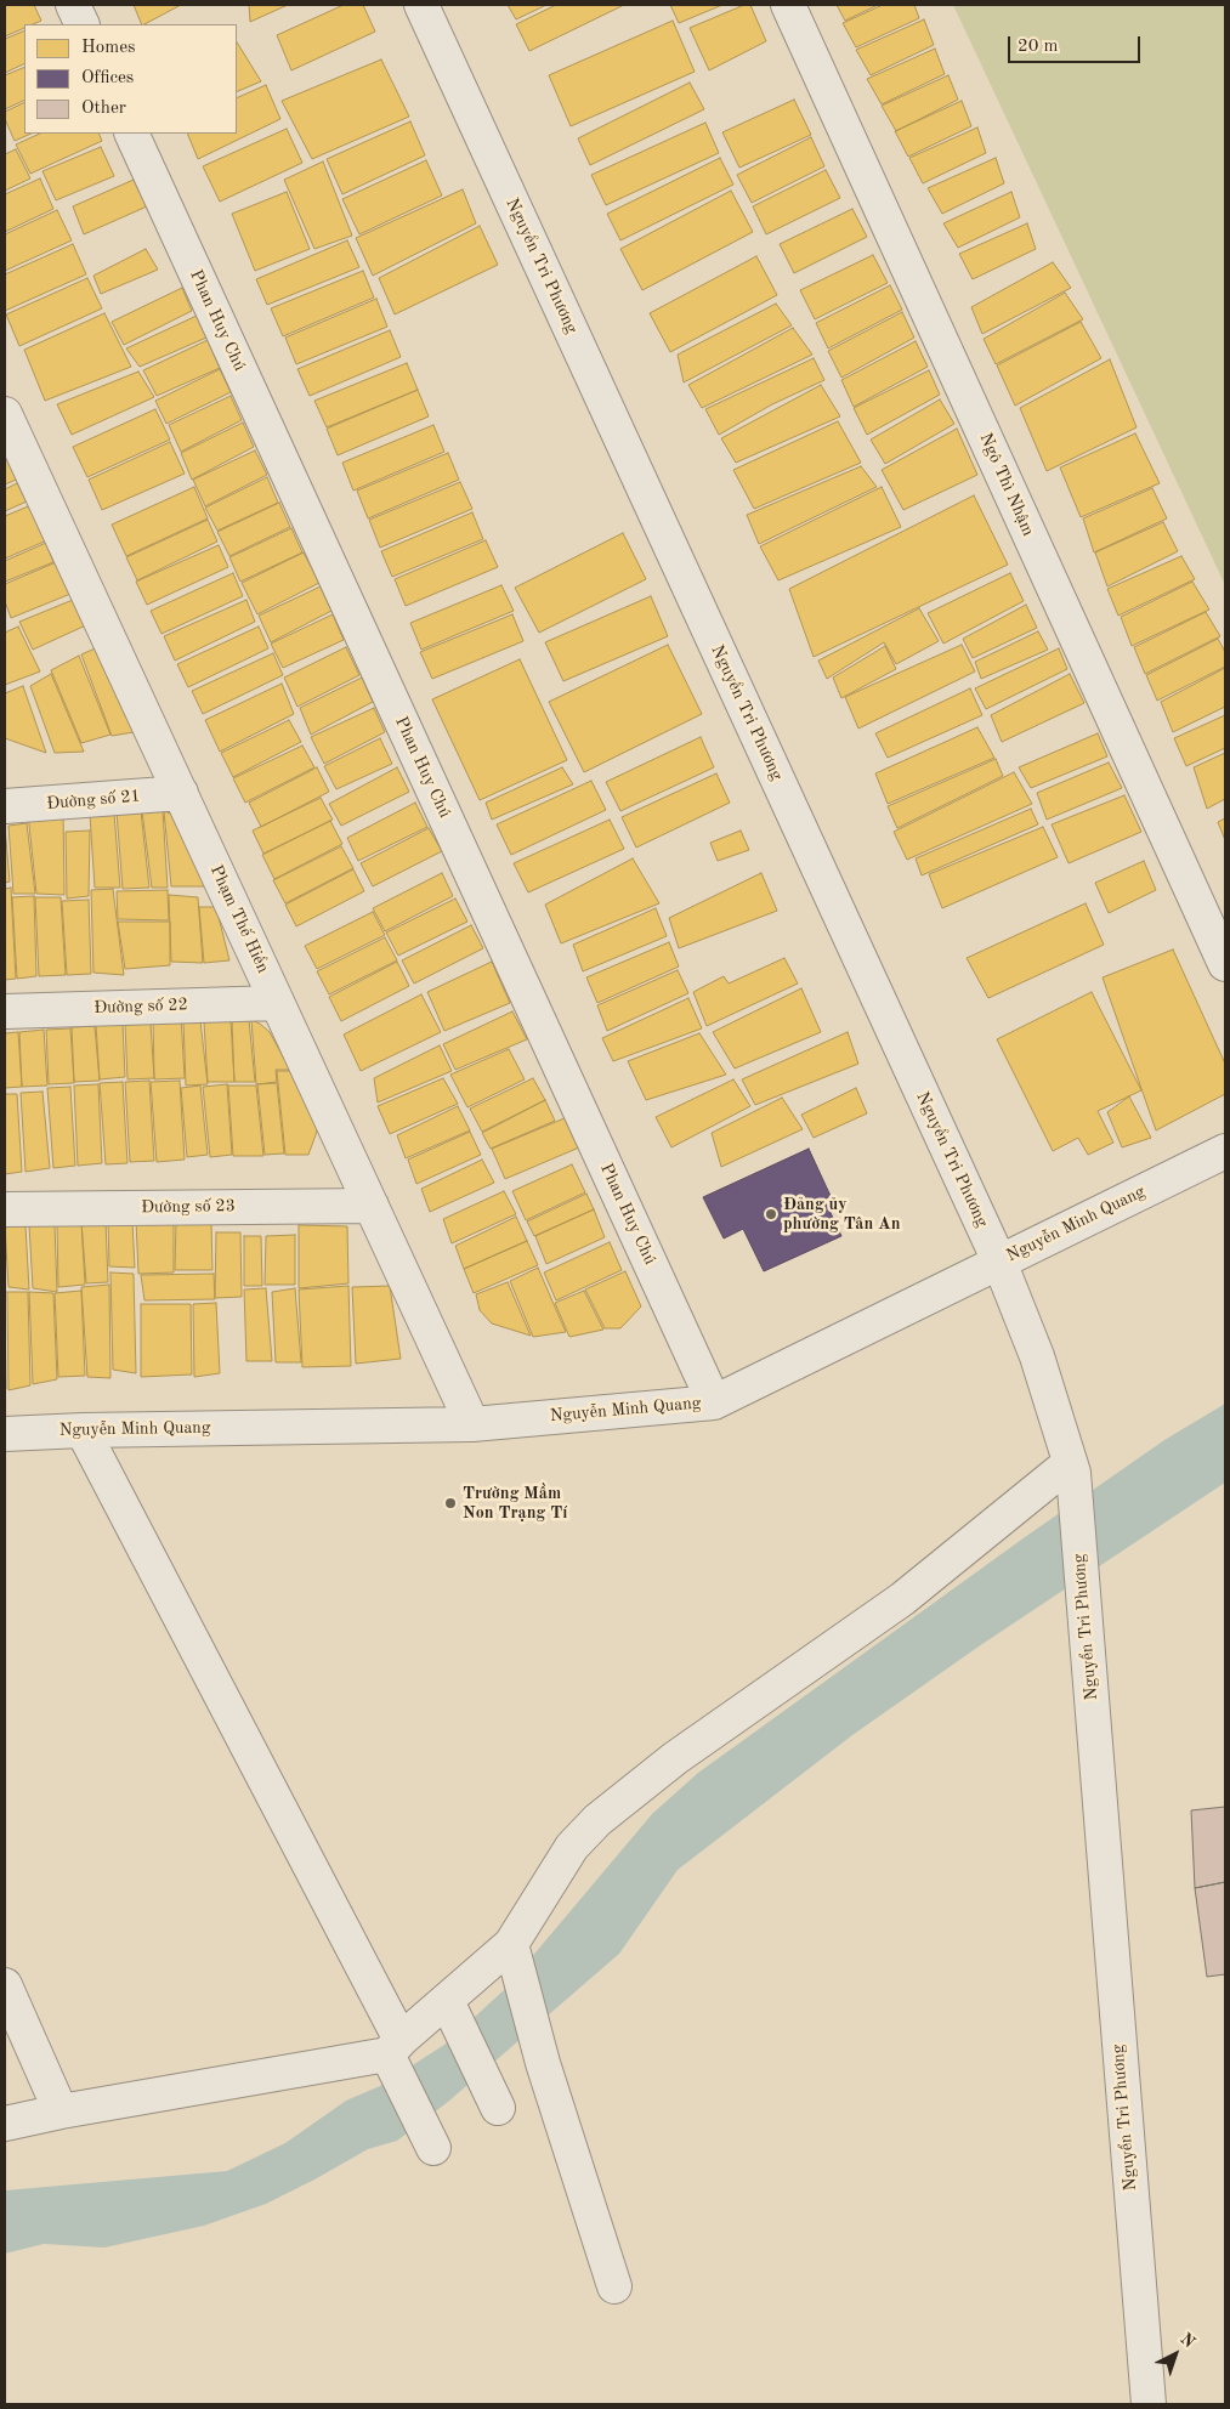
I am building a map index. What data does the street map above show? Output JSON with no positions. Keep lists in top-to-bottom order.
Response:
{
  "streets": {
    "street": [
      "Nguyển Tri Phương",
      "Phan Huy Chú",
      "Ngô Thì Nhậm",
      "Đường số 21",
      "Phạm Thế Hiển",
      "Đường số 22",
      "Đường số 23",
      "Nguyễn Minh Quang"
    ]
  },
  "crossings": [
    ["Nguyển Tri Phương", "Nguyễn Minh Quang"],
    ["Phan Huy Chú", "Nguyễn Minh Quang"],
    ["Đường số 21", "Phạm Thế Hiển"],
    ["Phạm Thế Hiển", "Đường số 22"],
    ["Phạm Thế Hiển", "Đường số 23"],
    ["Phạm Thế Hiển", "Nguyễn Minh Quang"]
  ],
  "places": ["Đảng ủy phường Tân An", "Trường Mầm Non Trạng Tí"],
  "legend": ["Homes", "Offices", "Other"],
  "scale_bar": "20 m",
  "north": "top right"
}
